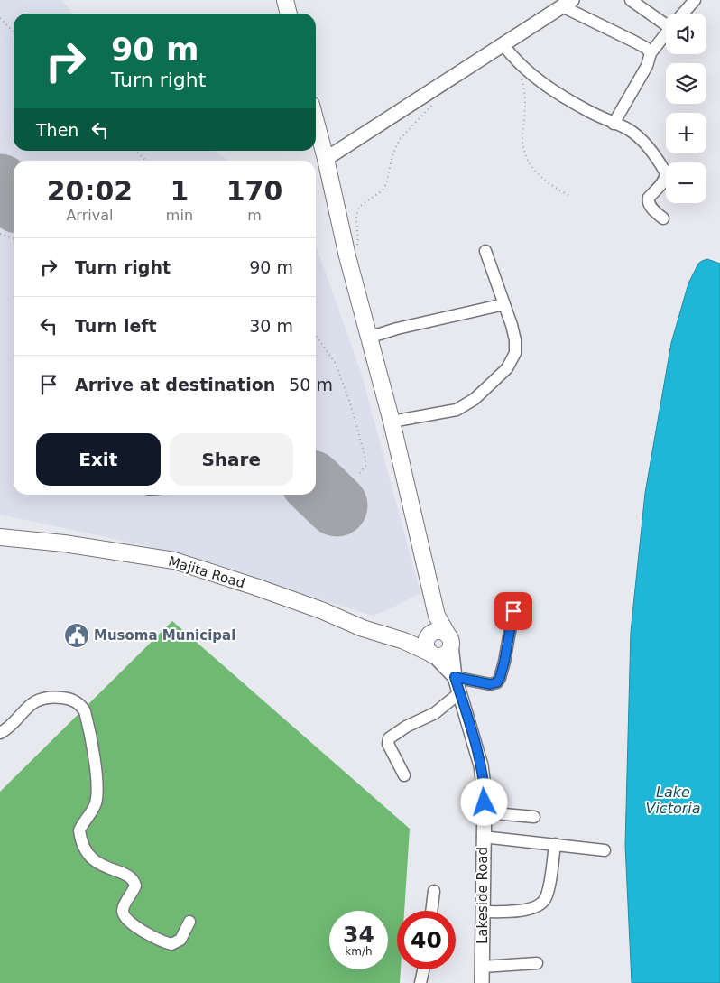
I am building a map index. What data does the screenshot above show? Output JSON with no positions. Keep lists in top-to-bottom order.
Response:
{
  "streets": {
    "main road": ["Majita Road"],
    "street": ["Lakeside Road"]
  },
  "water": ["Lake Victoria"],
  "places": {
    "public building": ["Musoma Municipal"]
  },
  "page": {
    "map_buttons": ["+", "−"],
    "turn": ["90 m", "Turn right"],
    "then": "Then",
    "eta": [
      "20:02",
      "Arrival",
      "1",
      "min",
      "170",
      "m"
    ],
    "list": [
      {
        "name": "Turn right",
        "value": "90 m"
      },
      {
        "name": "Turn left",
        "value": "30 m"
      },
      {
        "name": "Arrive at destination",
        "value": "50 m"
      }
    ],
    "buttons": ["Exit", "Share"],
    "speed": "34 km/h",
    "limit": "40"
  }
}
